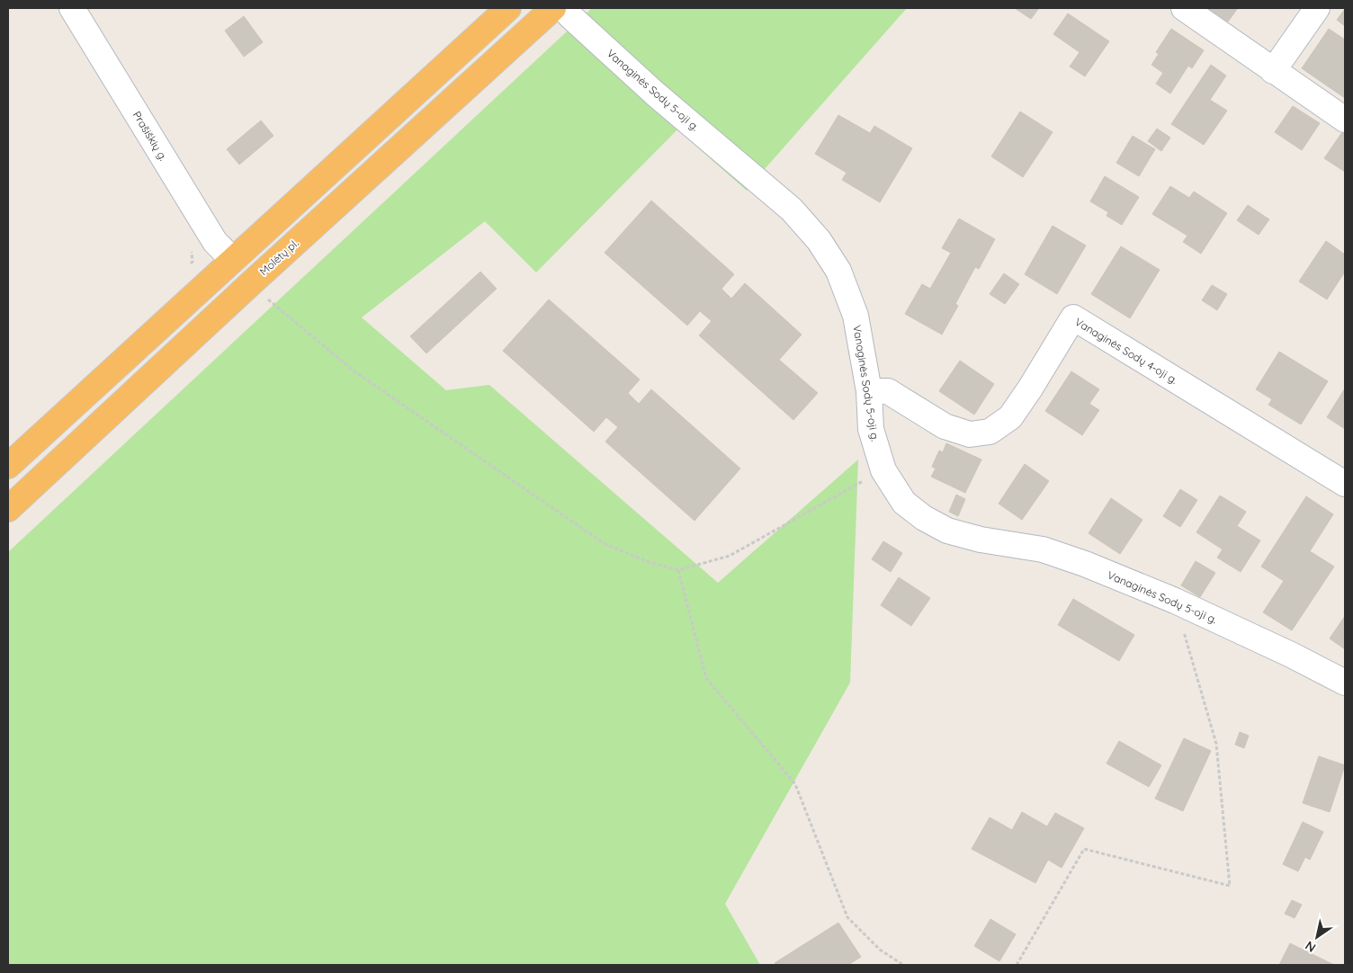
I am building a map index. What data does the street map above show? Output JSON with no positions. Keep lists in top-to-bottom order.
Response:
{
  "streets": {
    "highway": ["Molėtų pl."],
    "street": ["Vanaginės Sodų 5-oji g.", "Prašiškių g.", "Vanaginės Sodų 4-oji g."]
  },
  "crossings": [
    ["Vanaginės Sodų 5-oji g.", "Vanaginės Sodų 4-oji g."]
  ],
  "north": "bottom left"
}
